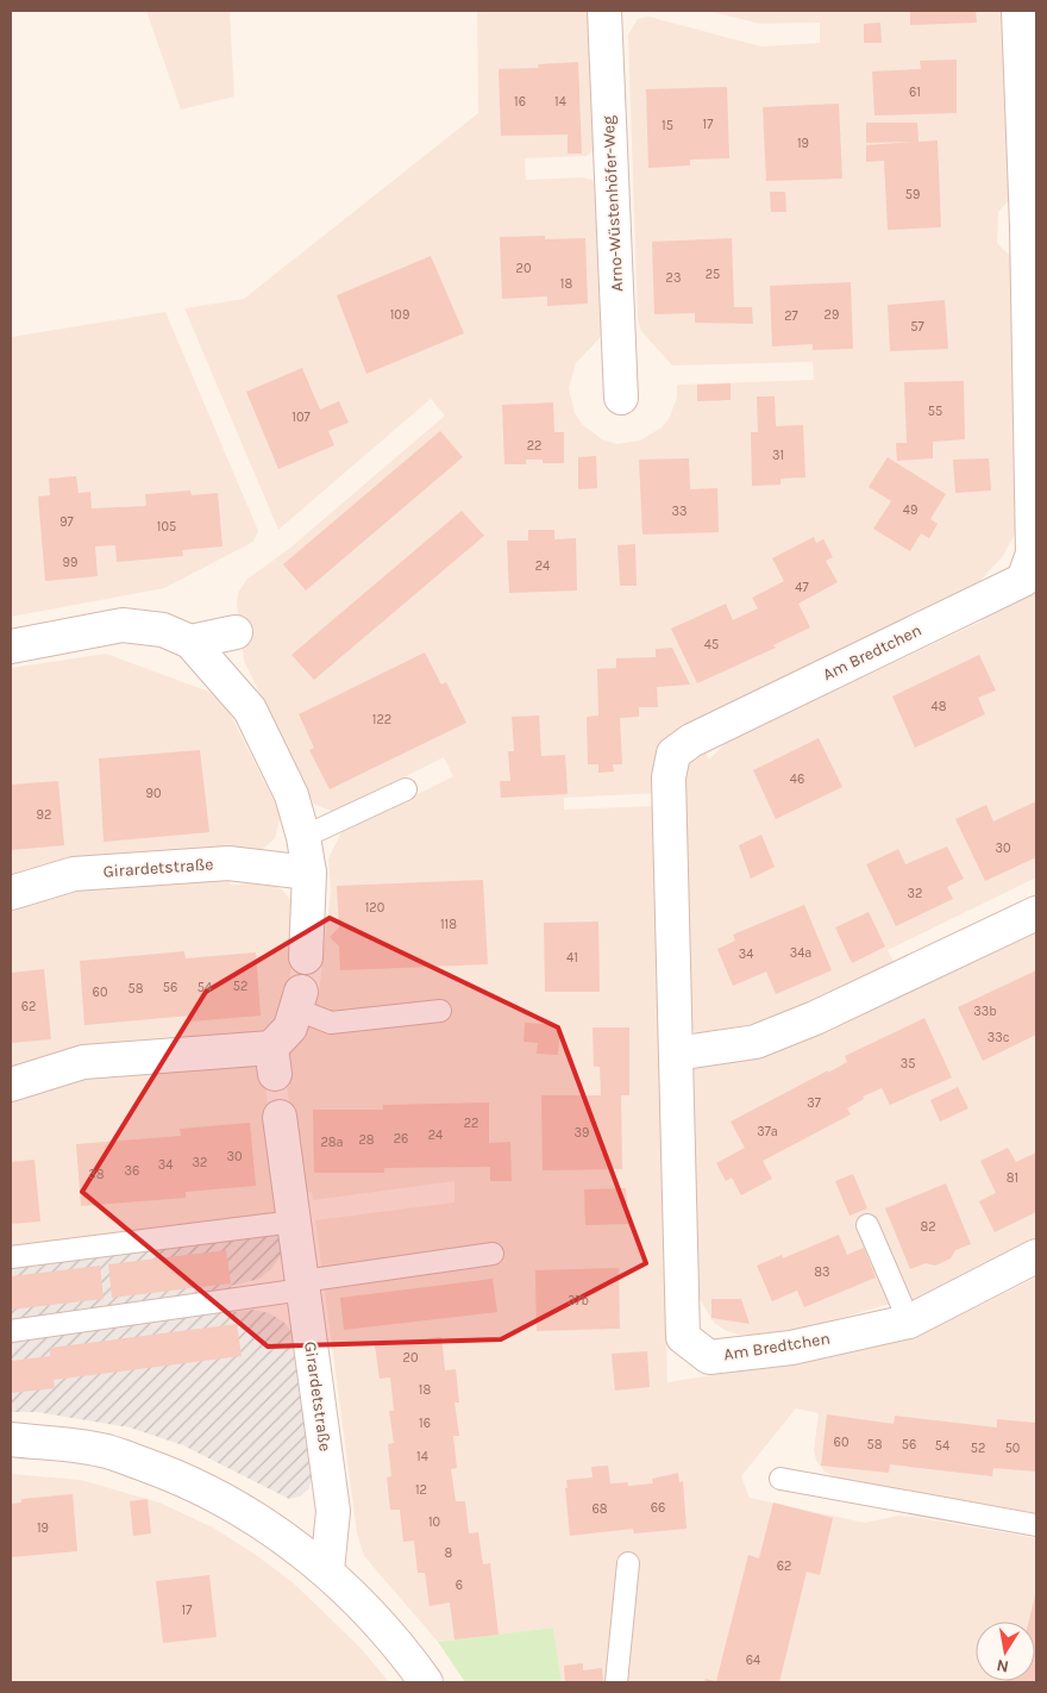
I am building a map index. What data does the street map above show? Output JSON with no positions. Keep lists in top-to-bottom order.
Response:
{
  "streets": {
    "street": ["Arno-Wüstenhöfer-Weg", "Am Bredtchen", "Girardetstraße"]
  },
  "house_numbers": [
    "61",
    "16",
    "14",
    "17",
    "15",
    "19",
    "59",
    "20",
    "25",
    "23",
    "18",
    "109",
    "29",
    "27",
    "57",
    "55",
    "107",
    "22",
    "31",
    "49",
    "33",
    "97",
    "105",
    "99",
    "24",
    "47",
    "45",
    "48",
    "122",
    "46",
    "90",
    "92",
    "30",
    "32",
    "120",
    "118",
    "34a",
    "34",
    "41",
    "52",
    "56",
    "54",
    "58",
    "60",
    "62",
    "33b",
    "33c",
    "35",
    "37",
    "22",
    "37a",
    "39",
    "24",
    "26",
    "28",
    "28a",
    "30",
    "32",
    "34",
    "36",
    "38",
    "81",
    "82",
    "83",
    "37b",
    "20",
    "18",
    "16",
    "60",
    "58",
    "56",
    "54",
    "52",
    "50",
    "14",
    "12",
    "66",
    "68",
    "10",
    "19",
    "8",
    "62",
    "6",
    "17",
    "64"
  ],
  "north": "bottom"
}
